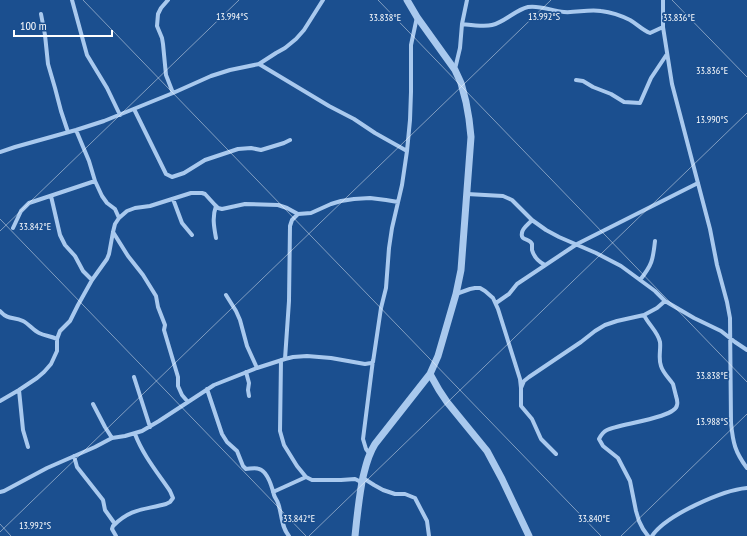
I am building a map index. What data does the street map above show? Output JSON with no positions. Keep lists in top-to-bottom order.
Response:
{
  "scale_bar": "100 m",
  "coordinates": [
    "13.994°S",
    "13.992°S",
    "33.838°E",
    "33.836°E",
    "13.990°S",
    "33.842°E",
    "13.988°S",
    "33.840°E"
  ]
}
